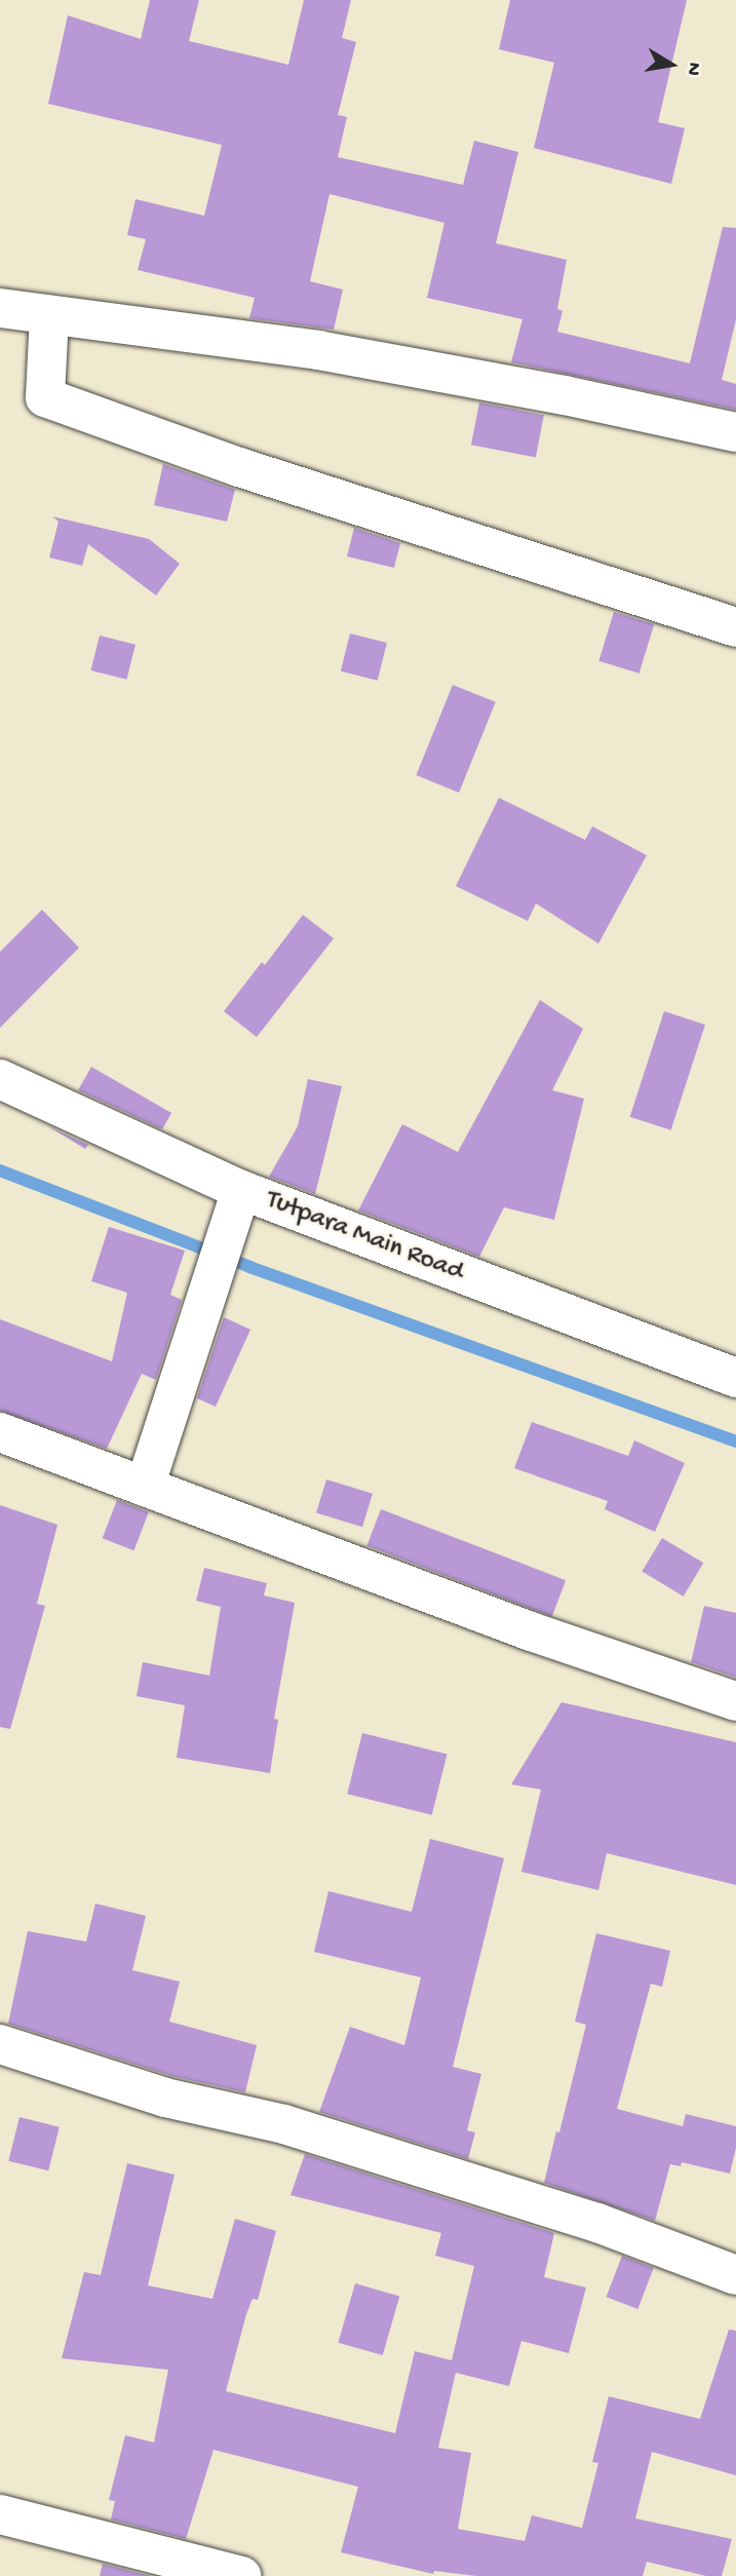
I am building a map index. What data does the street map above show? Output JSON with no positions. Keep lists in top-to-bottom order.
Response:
{
  "streets": {
    "street": ["Tutpara Main Road"]
  },
  "north": "right"
}
